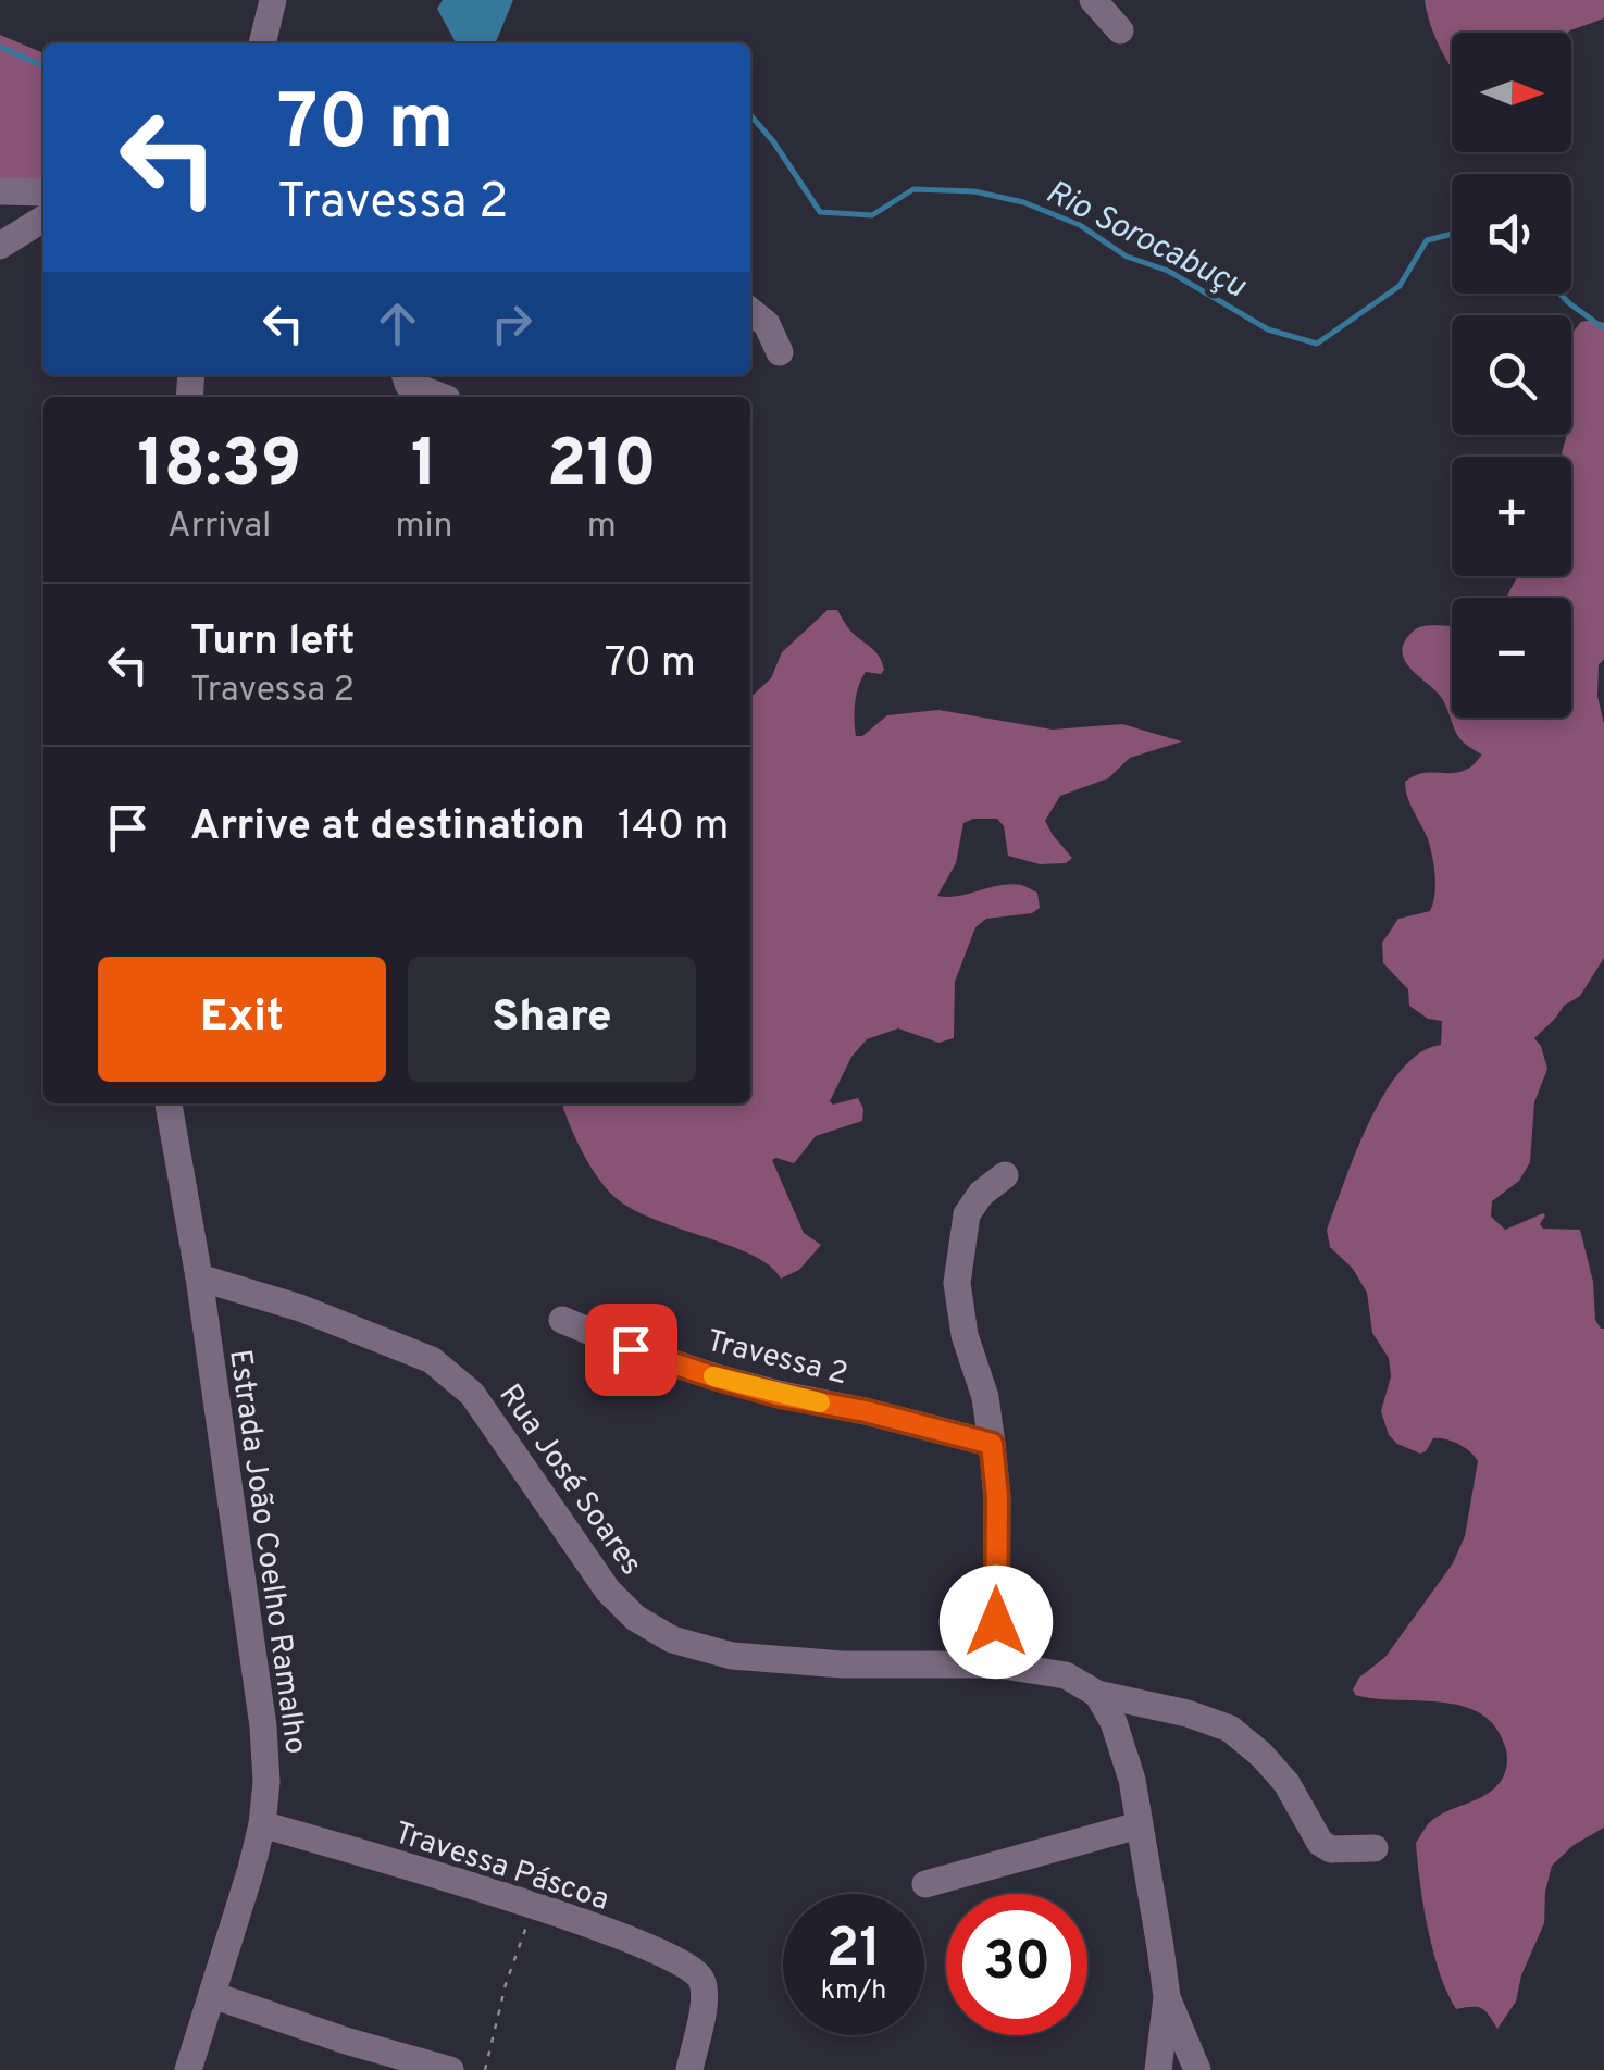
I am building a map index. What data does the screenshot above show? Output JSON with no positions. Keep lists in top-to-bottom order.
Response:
{
  "streets": {
    "street": [
      "Travessa 2",
      "Rua José Soares",
      "Estrada João Coelho Ramalho",
      "Travessa Páscoa"
    ]
  },
  "crossings": [
    ["Rua José Soares", "Estrada João Coelho Ramalho"],
    ["Estrada João Coelho Ramalho", "Travessa Páscoa"]
  ],
  "water": ["Rio Sorocabuçu"],
  "north": "right",
  "page": {
    "map_buttons": ["+", "−"],
    "turn": ["70 m", "Travessa 2"],
    "eta": [
      "18:39",
      "Arrival",
      "1",
      "min",
      "210",
      "m"
    ],
    "list": [
      {
        "name": "Turn left",
        "note": "Travessa 2",
        "value": "70 m"
      },
      {
        "name": "Arrive at destination",
        "value": "140 m"
      }
    ],
    "buttons": ["Exit", "Share"],
    "speed": "21 km/h",
    "limit": "30"
  }
}
